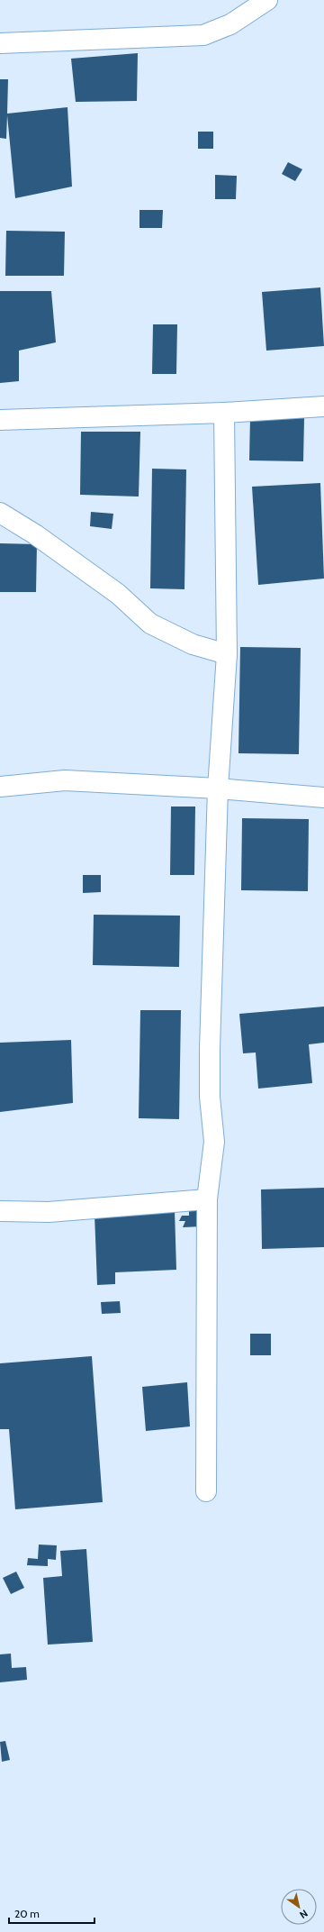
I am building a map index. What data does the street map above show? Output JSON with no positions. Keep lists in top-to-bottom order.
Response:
{
  "scale_bar": "20 m",
  "north": "bottom right"
}
